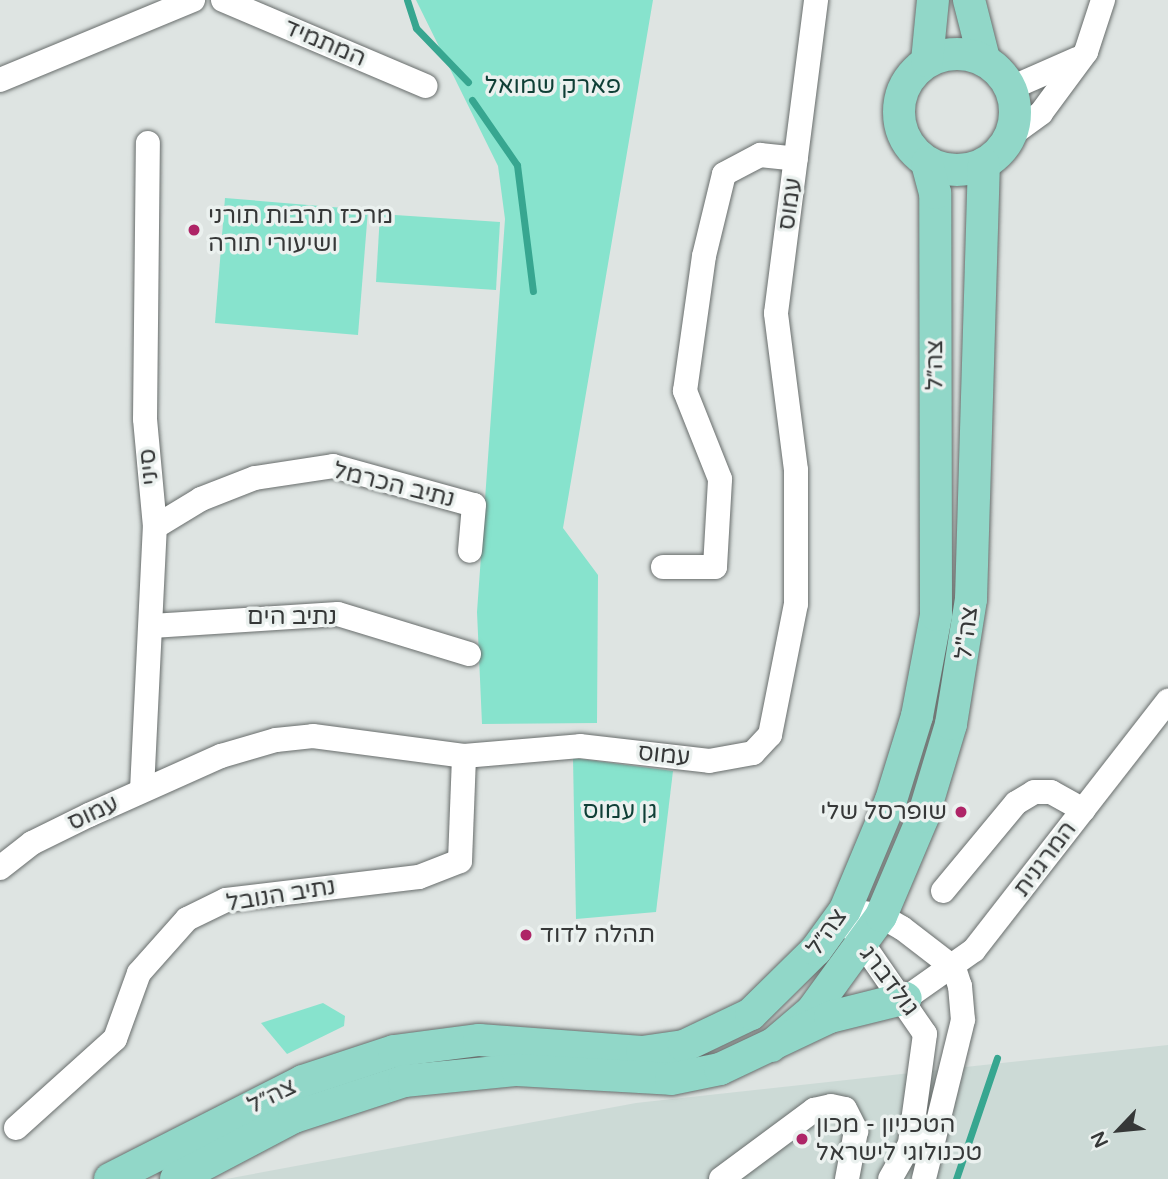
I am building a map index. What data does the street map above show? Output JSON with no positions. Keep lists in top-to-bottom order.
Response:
{
  "streets": {
    "main road": ["צה״ל", "צה\"ל"],
    "street": [
      "המתמיד",
      "עמוס",
      "סיני",
      "נתיב הכרמל",
      "נתיב הים",
      "המרגנית",
      "נתיב הנובל",
      "גולדברג"
    ]
  },
  "crossings": [
    ["עמוס", "סיני"],
    ["עמוס", "נתיב הנובל"],
    ["צה״ל", "צה\"ל"],
    ["צה״ל", "גולדברג"],
    ["סיני", "נתיב הכרמל"],
    ["סיני", "נתיב הים"],
    ["צה\"ל", "גולדברג"],
    ["המרגנית", "גולדברג"]
  ],
  "parks": ["פארק שמואל", "גן עמוס"],
  "places": [
    "מרכז תרבות תורני ושיעורי תורה",
    "שופרסל שלי",
    "תהלה לדוד",
    "הטכניון - מכון טכנולוגי לישראל"
  ],
  "north": "bottom left"
}
